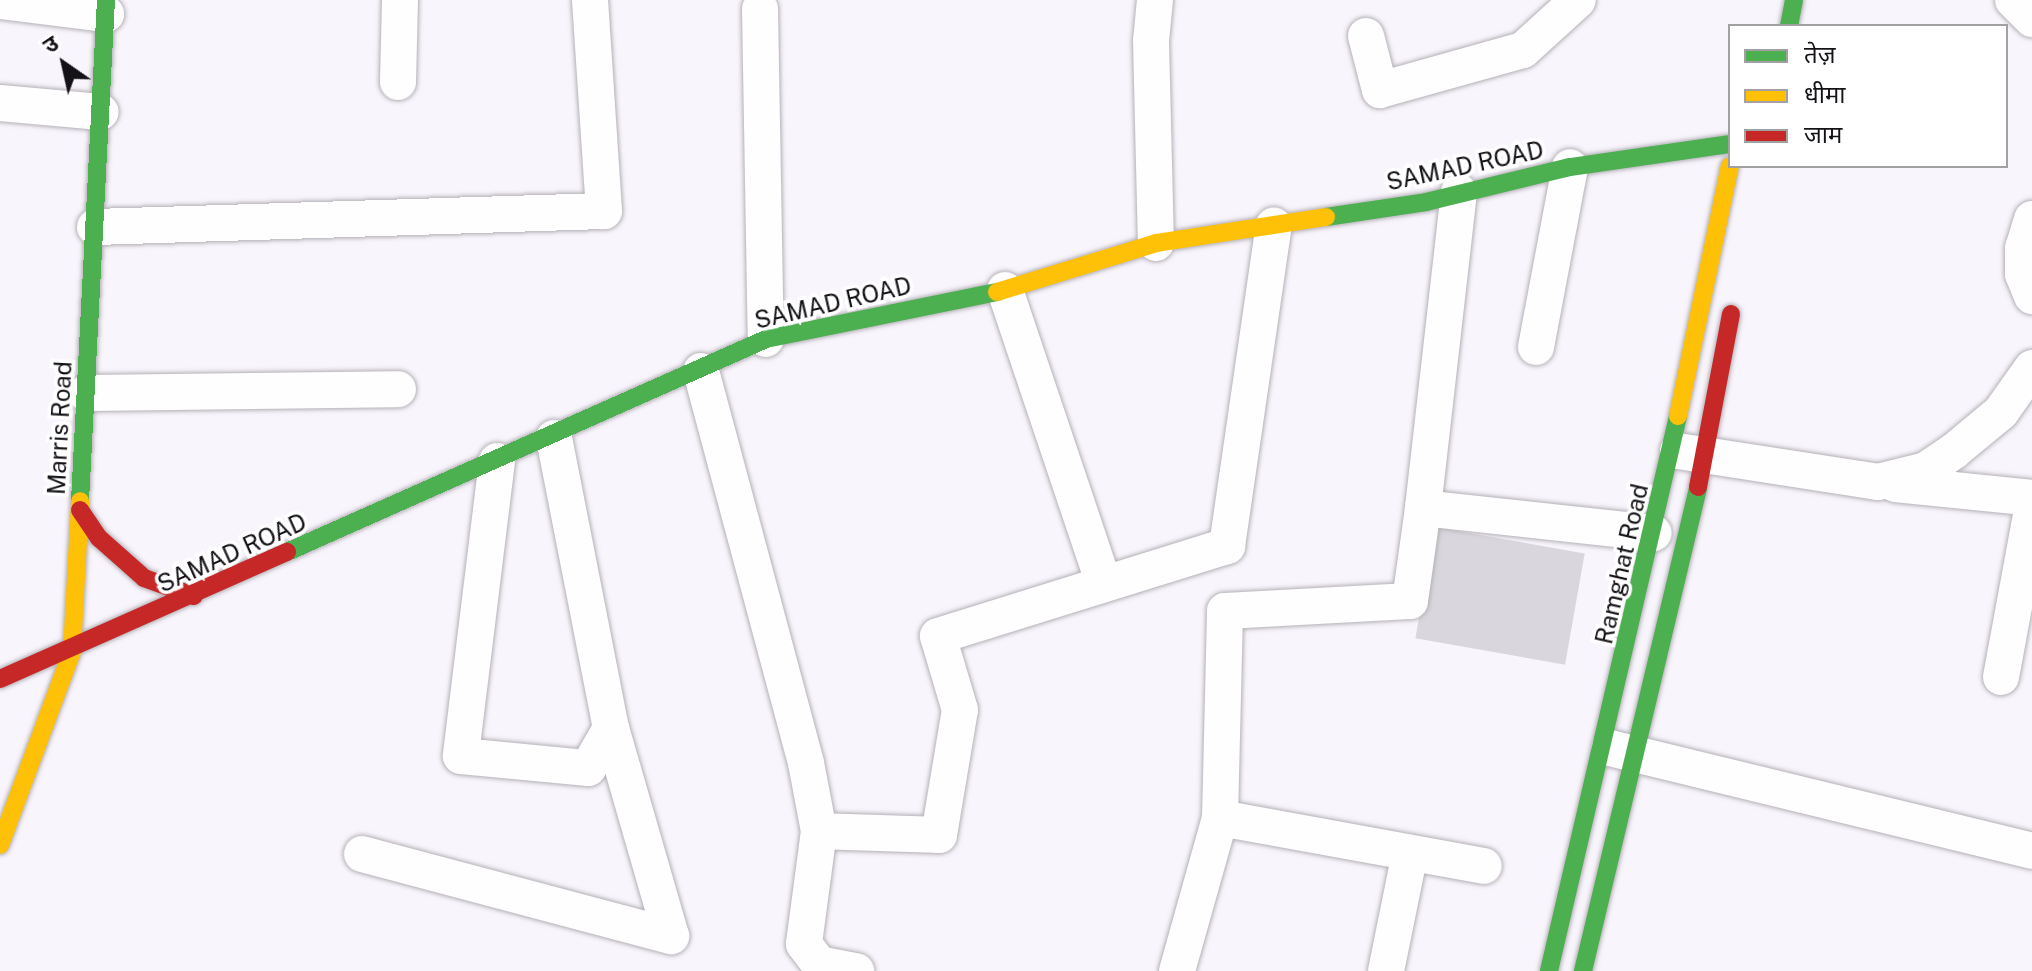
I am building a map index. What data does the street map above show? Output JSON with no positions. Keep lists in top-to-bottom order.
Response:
{
  "streets": {
    "street": ["SAMAD ROAD", "Marris Road", "Ramghat Road"]
  },
  "crossings": [
    ["SAMAD ROAD", "Marris Road"]
  ],
  "legend": ["तेज़", "धीमा", "जाम"],
  "north": "top left"
}
